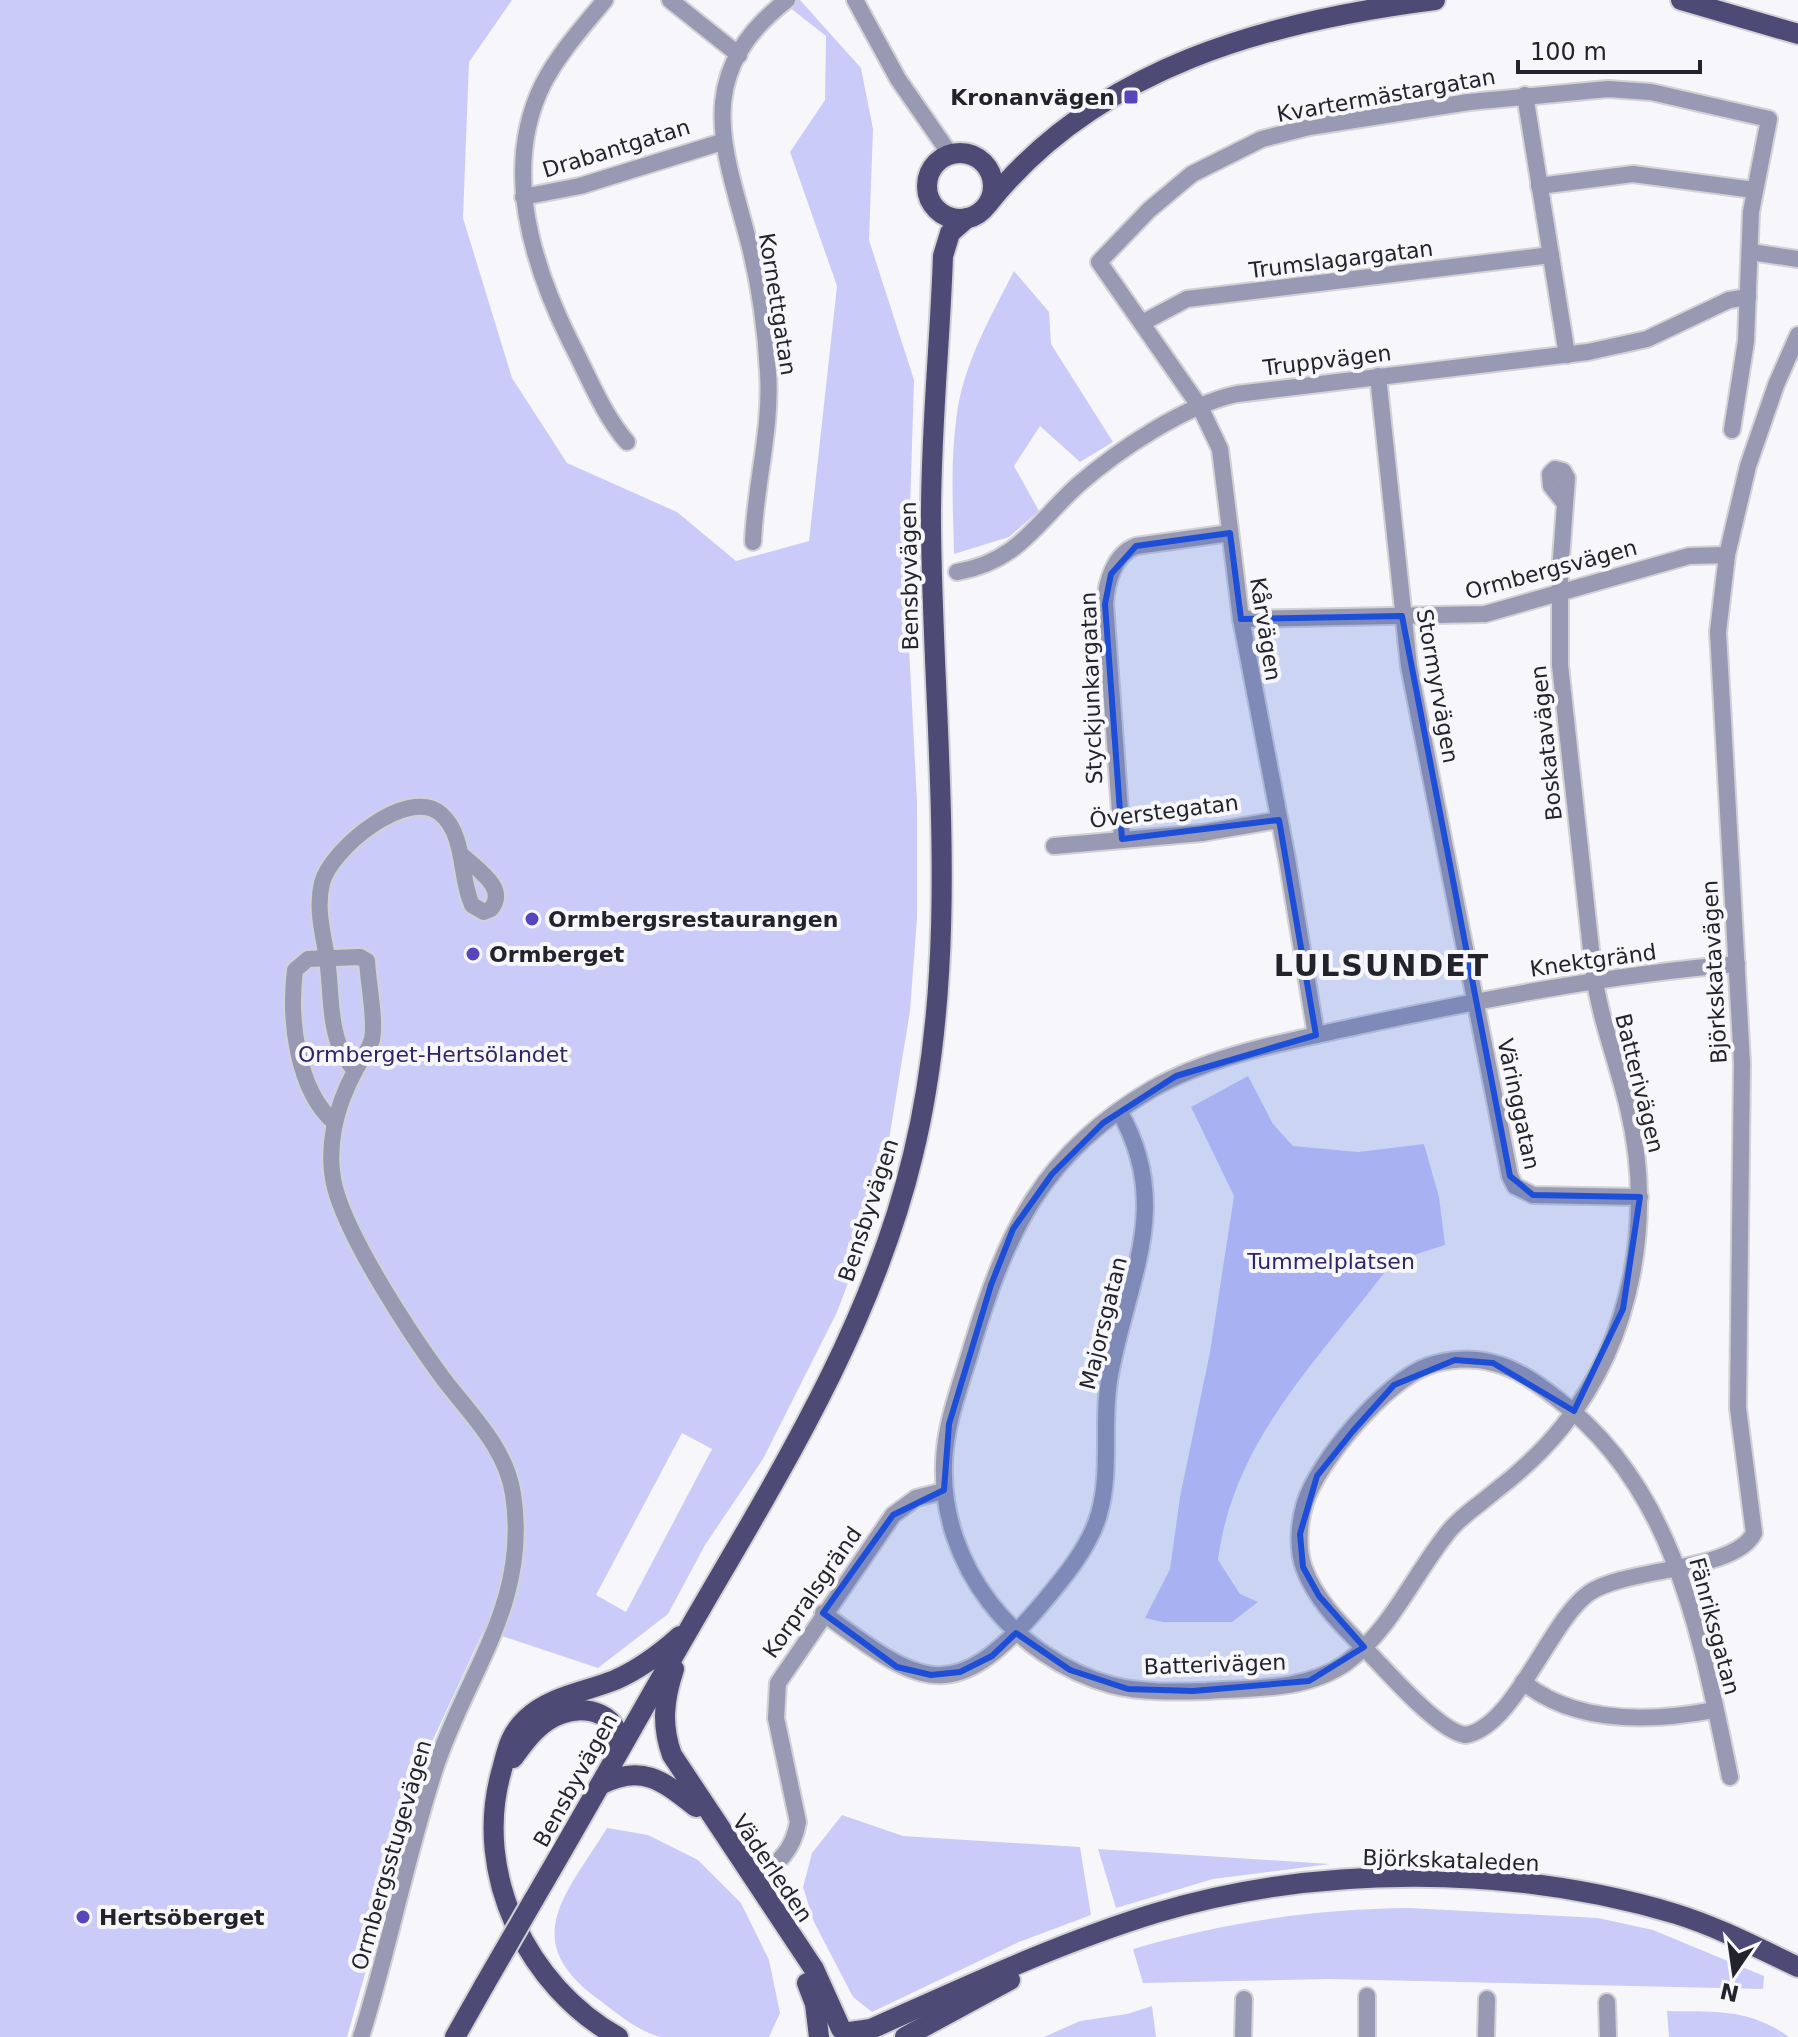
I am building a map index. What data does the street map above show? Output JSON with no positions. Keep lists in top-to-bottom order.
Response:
{
  "streets": {
    "main road": ["Bensbyvägen", "Björkskataleden", "Väderleden"],
    "street": [
      "Kvartermästargatan",
      "Drabantgatan",
      "Trumslagargatan",
      "Kornettgatan",
      "Truppvägen",
      "Ormbergsvägen",
      "Kårvägen",
      "Stormyrvägen",
      "Styckjunkargatan",
      "Boskatavägen",
      "Överstegatan",
      "Knektgränd",
      "Björkskatavägen",
      "Batterivägen",
      "Väringgatan",
      "Majorsgatan",
      "Korpralsgränd",
      "Fänriksgatan",
      "Ormbergsstugevägen"
    ]
  },
  "crossings": [
    ["Kvartermästargatan", "Kårvägen"],
    ["Drabantgatan", "Kornettgatan"],
    ["Trumslagargatan", "Kårvägen"],
    ["Truppvägen", "Kårvägen"],
    ["Truppvägen", "Stormyrvägen"],
    ["Ormbergsvägen", "Kårvägen"],
    ["Ormbergsvägen", "Stormyrvägen"],
    ["Ormbergsvägen", "Boskatavägen"],
    ["Ormbergsvägen", "Björkskatavägen"],
    ["Bensbyvägen", "Väderleden"],
    ["Kårvägen", "Styckjunkargatan"],
    ["Kårvägen", "Överstegatan"],
    ["Kårvägen", "Knektgränd"],
    ["Kårvägen", "Batterivägen"],
    ["Stormyrvägen", "Knektgränd"],
    ["Stormyrvägen", "Väringgatan"],
    ["Styckjunkargatan", "Överstegatan"],
    ["Boskatavägen", "Knektgränd"],
    ["Boskatavägen", "Batterivägen"],
    ["Knektgränd", "Björkskatavägen"],
    ["Knektgränd", "Batterivägen"],
    ["Knektgränd", "Väringgatan"],
    ["Björkskatavägen", "Fänriksgatan"],
    ["Batterivägen", "Väringgatan"],
    ["Batterivägen", "Majorsgatan"],
    ["Batterivägen", "Korpralsgränd"],
    ["Batterivägen", "Fänriksgatan"],
    ["Majorsgatan", "Korpralsgränd"],
    ["Korpralsgränd", "Väderleden"],
    ["Björkskataleden", "Väderleden"]
  ],
  "districts": ["LULSUNDET"],
  "parks": ["Ormberget-Hertsölandet", "Tummelplatsen"],
  "places": {
    "transit": ["Kronanvägen"],
    "other": ["Ormbergsrestaurangen", "Ormberget", "Hertsöberget"]
  },
  "scale_bar": "100 m",
  "north": "bottom"
}
